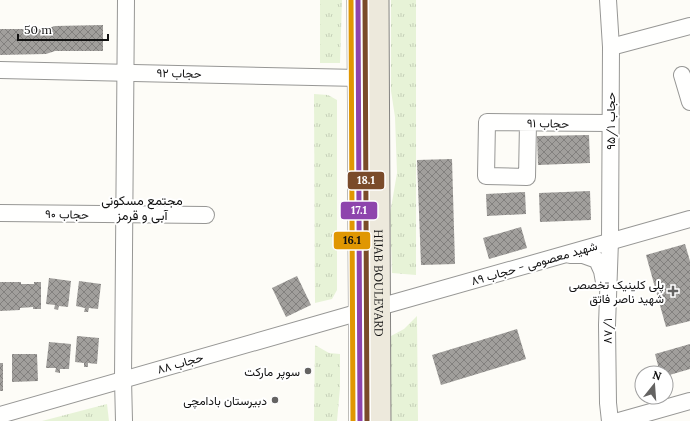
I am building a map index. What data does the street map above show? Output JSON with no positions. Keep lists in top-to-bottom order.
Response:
{
  "streets": {
    "main road": ["HIJAB BOULEVARD"],
    "street": [
      "حجاب ۹۲",
      "حجاب ۹۵/۱",
      "حجاب ۹۱",
      "حجاب ۹۰",
      "شهید معصومی - حجاب ۸۹",
      "۸۷/۱",
      "حجاب ۸۸"
    ]
  },
  "crossings": [
    ["حجاب ۹۲", "HIJAB BOULEVARD"],
    ["حجاب ۹۵/۱", "حجاب ۹۱"],
    ["حجاب ۹۵/۱", "شهید معصومی - حجاب ۸۹"],
    ["حجاب ۹۵/۱", "۸۷/۱"],
    ["شهید معصومی - حجاب ۸۹", "HIJAB BOULEVARD"],
    ["شهید معصومی - حجاب ۸۹", "۸۷/۱"],
    ["شهید معصومی - حجاب ۸۹", "حجاب ۸۸"],
    ["HIJAB BOULEVARD", "حجاب ۸۸"]
  ],
  "districts": ["مجتمع مسکونی آبی و قرمز"],
  "places": {
    "health": ["پلی کلینیک تخصصی شهید ناصر فاتق"],
    "other": ["سوپر مارکت", "دبیرستان بادامچی"]
  },
  "lines": ["transit line 17.1", "transit line 16.1", "transit line 18.1"],
  "scale_bar": "50 m",
  "north": "top"
}
